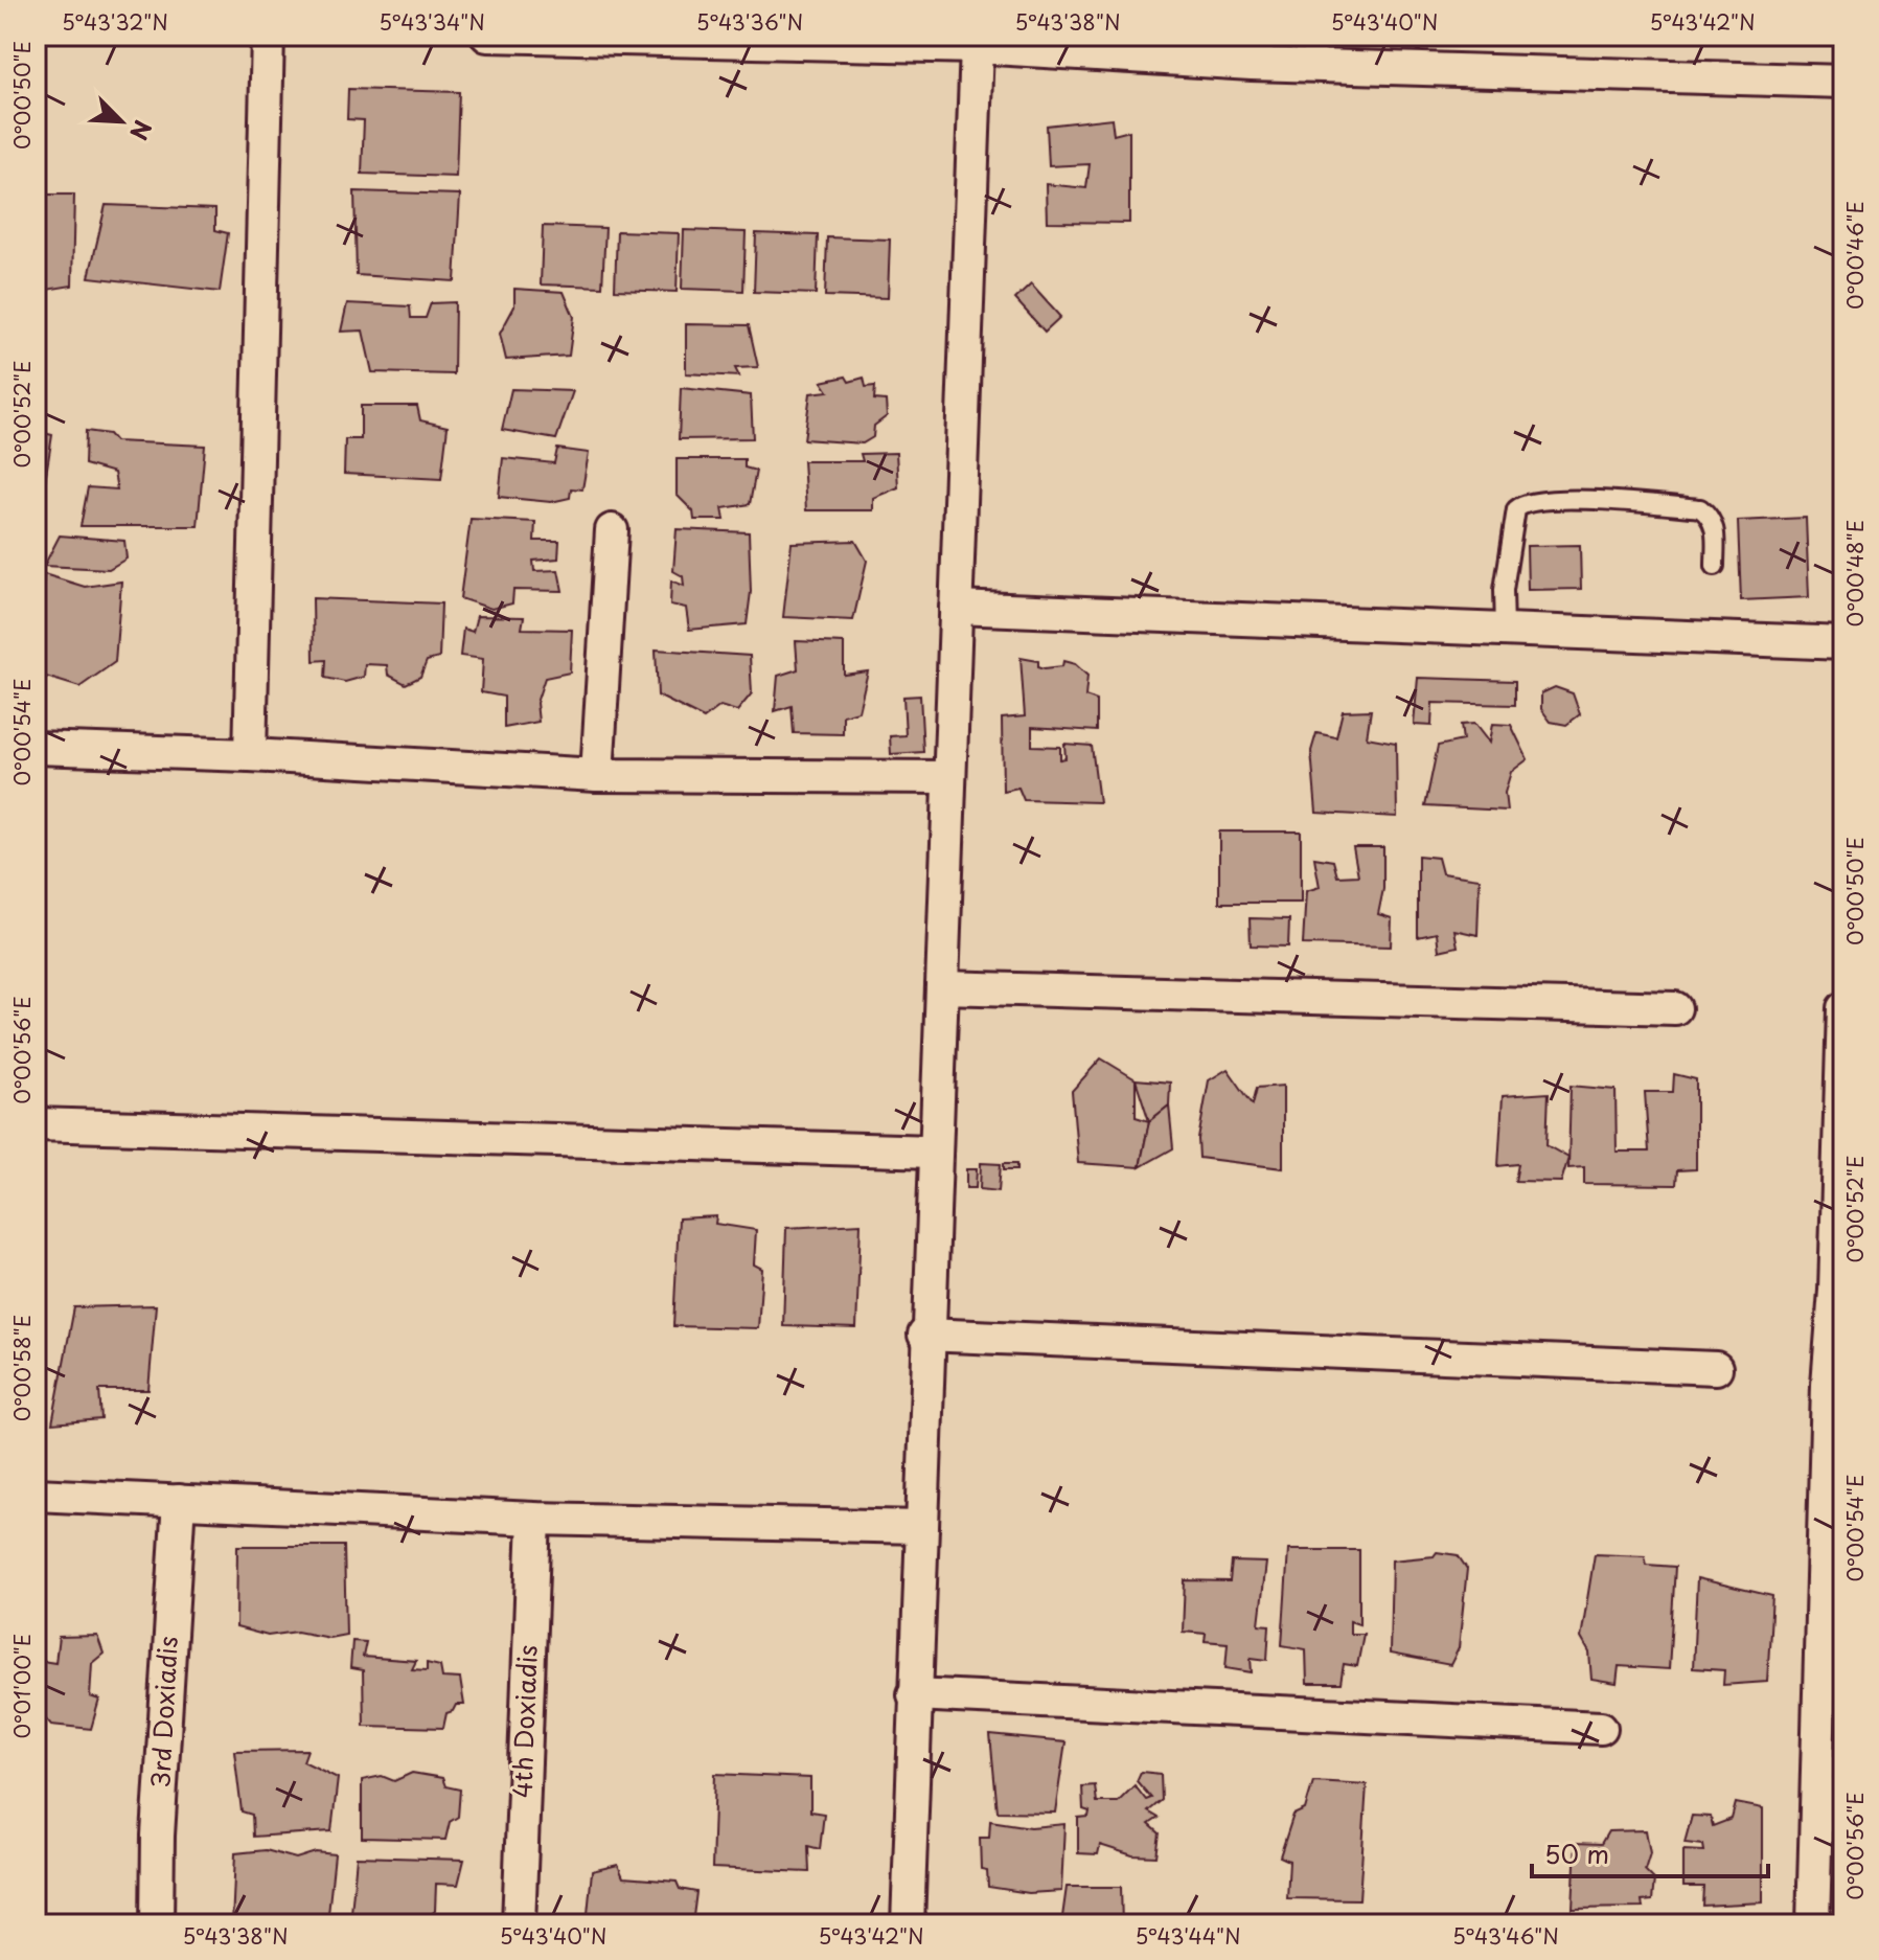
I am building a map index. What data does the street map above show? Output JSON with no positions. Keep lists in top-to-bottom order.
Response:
{
  "streets": {
    "street": ["3rd Doxiadis", "4th Doxiadis"]
  },
  "scale_bar": "50 m",
  "north": "bottom right",
  "coordinates": [
    "5°43'32\"N",
    "5°43'34\"N",
    "5°43'36\"N",
    "5°43'38\"N",
    "5°43'40\"N",
    "5°43'42\"N",
    "0°00'50\"E",
    "0°00'46\"E",
    "0°00'52\"E",
    "0°00'48\"E",
    "0°00'54\"E",
    "0°00'56\"E",
    "0°00'58\"E",
    "0°01'00\"E",
    "5°43'44\"N",
    "5°43'46\"N"
  ]
}
